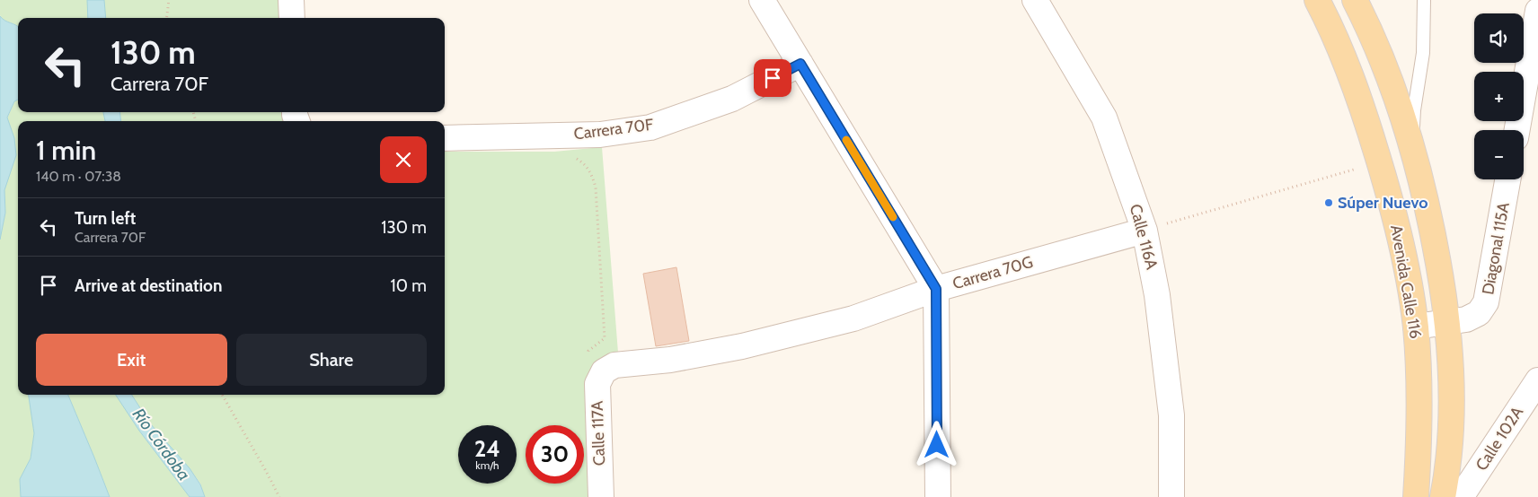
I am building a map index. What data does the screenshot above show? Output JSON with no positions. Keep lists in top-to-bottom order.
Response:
{
  "streets": {
    "main road": ["Avenida Calle 116"],
    "street": [
      "Carrera 70F",
      "Calle 116A",
      "Diagonal 115A",
      "Carrera 70G",
      "Calle 117A",
      "Calle 102A"
    ]
  },
  "crossings": [
    ["Calle 116A", "Carrera 70G"],
    ["Diagonal 115A", "Avenida Calle 116"],
    ["Carrera 70G", "Calle 117A"]
  ],
  "water": ["Río Córdoba"],
  "places": ["Súper Nuevo"],
  "page": {
    "map_buttons": ["+", "−"],
    "turn": ["130 m", "Carrera 70F"],
    "heading": ["1 min", "140 m · 07:38"],
    "list": [
      {
        "name": "Turn left",
        "note": "Carrera 70F",
        "value": "130 m"
      },
      {
        "name": "Arrive at destination",
        "value": "10 m"
      }
    ],
    "buttons": ["Exit", "Share"],
    "speed": "24 km/h",
    "limit": "30"
  }
}
